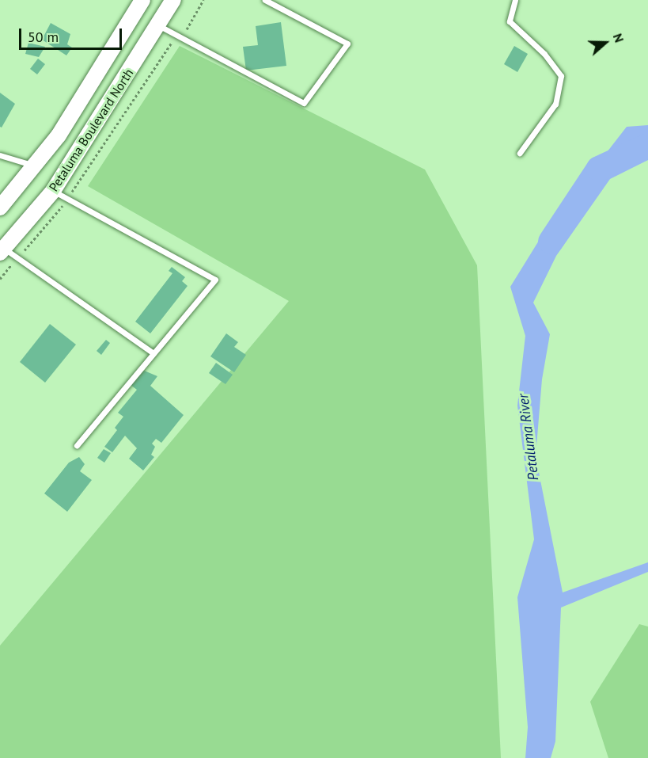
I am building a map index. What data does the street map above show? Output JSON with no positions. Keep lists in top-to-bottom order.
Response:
{
  "streets": {
    "main road": ["Petaluma Boulevard North"]
  },
  "water": ["Petaluma River"],
  "scale_bar": "50 m",
  "north": "right"
}
